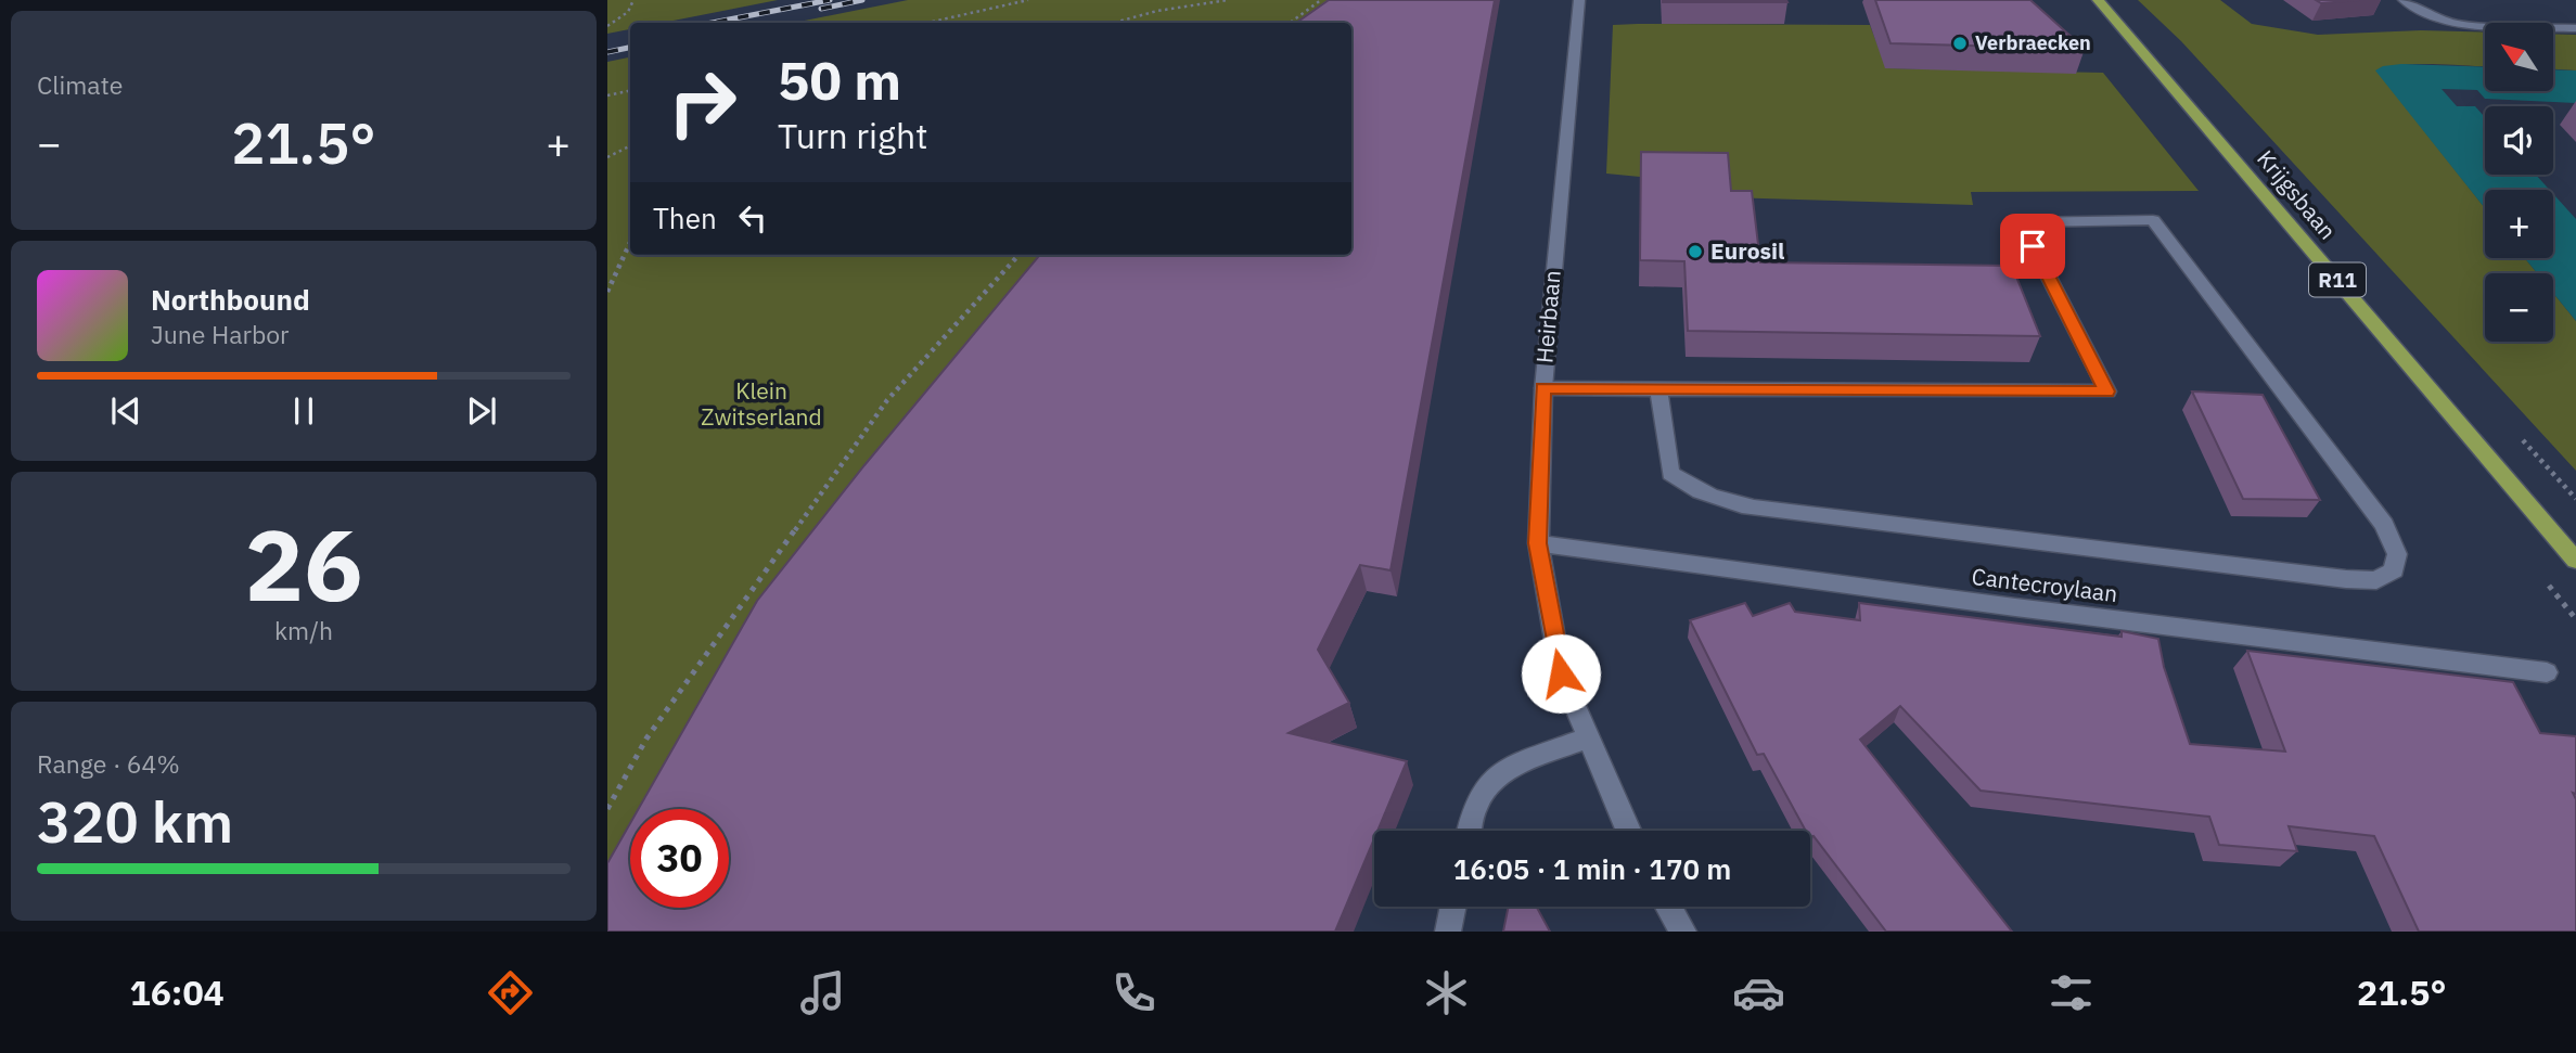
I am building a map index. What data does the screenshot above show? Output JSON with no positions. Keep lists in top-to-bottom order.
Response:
{
  "streets": {
    "main road": ["Krijgsbaan", "R11"],
    "street": ["Heirbaan", "Cantecroylaan"]
  },
  "crossings": [
    ["Heirbaan", "Cantecroylaan"]
  ],
  "parks": ["Klein Zwitserland"],
  "places": ["Verbraecken", "Eurosil"],
  "north": "top left",
  "page": {
    "tile": [
      "Climate",
      ["26", "km/h"],
      ["Range · 64%", "320 km"]
    ],
    "map_buttons": ["+", "−"],
    "turn": ["50 m", "Turn right"],
    "heat": ["−", "21.5°", "+"],
    "then": "Then",
    "song": ["Northbound", "June Harbor"],
    "limit": "30",
    "trip": "16:05 · 1 min · 170 m",
    "tabs": ["16:04", "21.5°"]
  }
}
